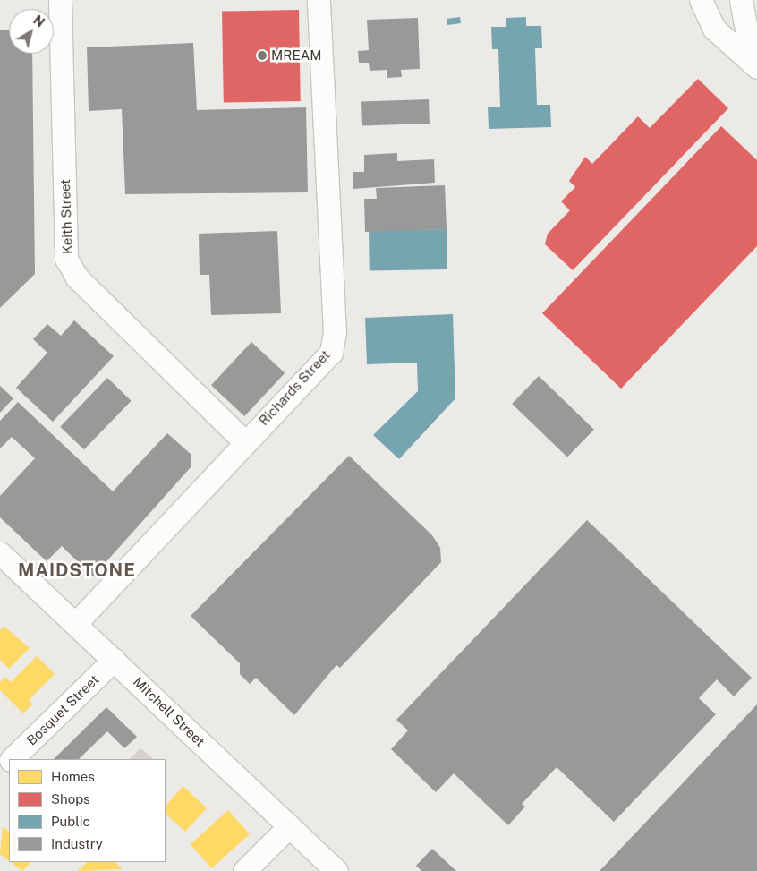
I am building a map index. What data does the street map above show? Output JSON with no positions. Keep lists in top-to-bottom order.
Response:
{
  "streets": {
    "street": [
      "Keith Street",
      "Richards Street",
      "Bosquet Street",
      "Mitchell Street"
    ]
  },
  "crossings": [
    ["Keith Street", "Richards Street"],
    ["Richards Street", "Mitchell Street"],
    ["Bosquet Street", "Mitchell Street"]
  ],
  "districts": ["MAIDSTONE"],
  "places": ["MREAM"],
  "legend": [
    "Homes",
    "Shops",
    "Public",
    "Industry"
  ],
  "north": "top right"
}
